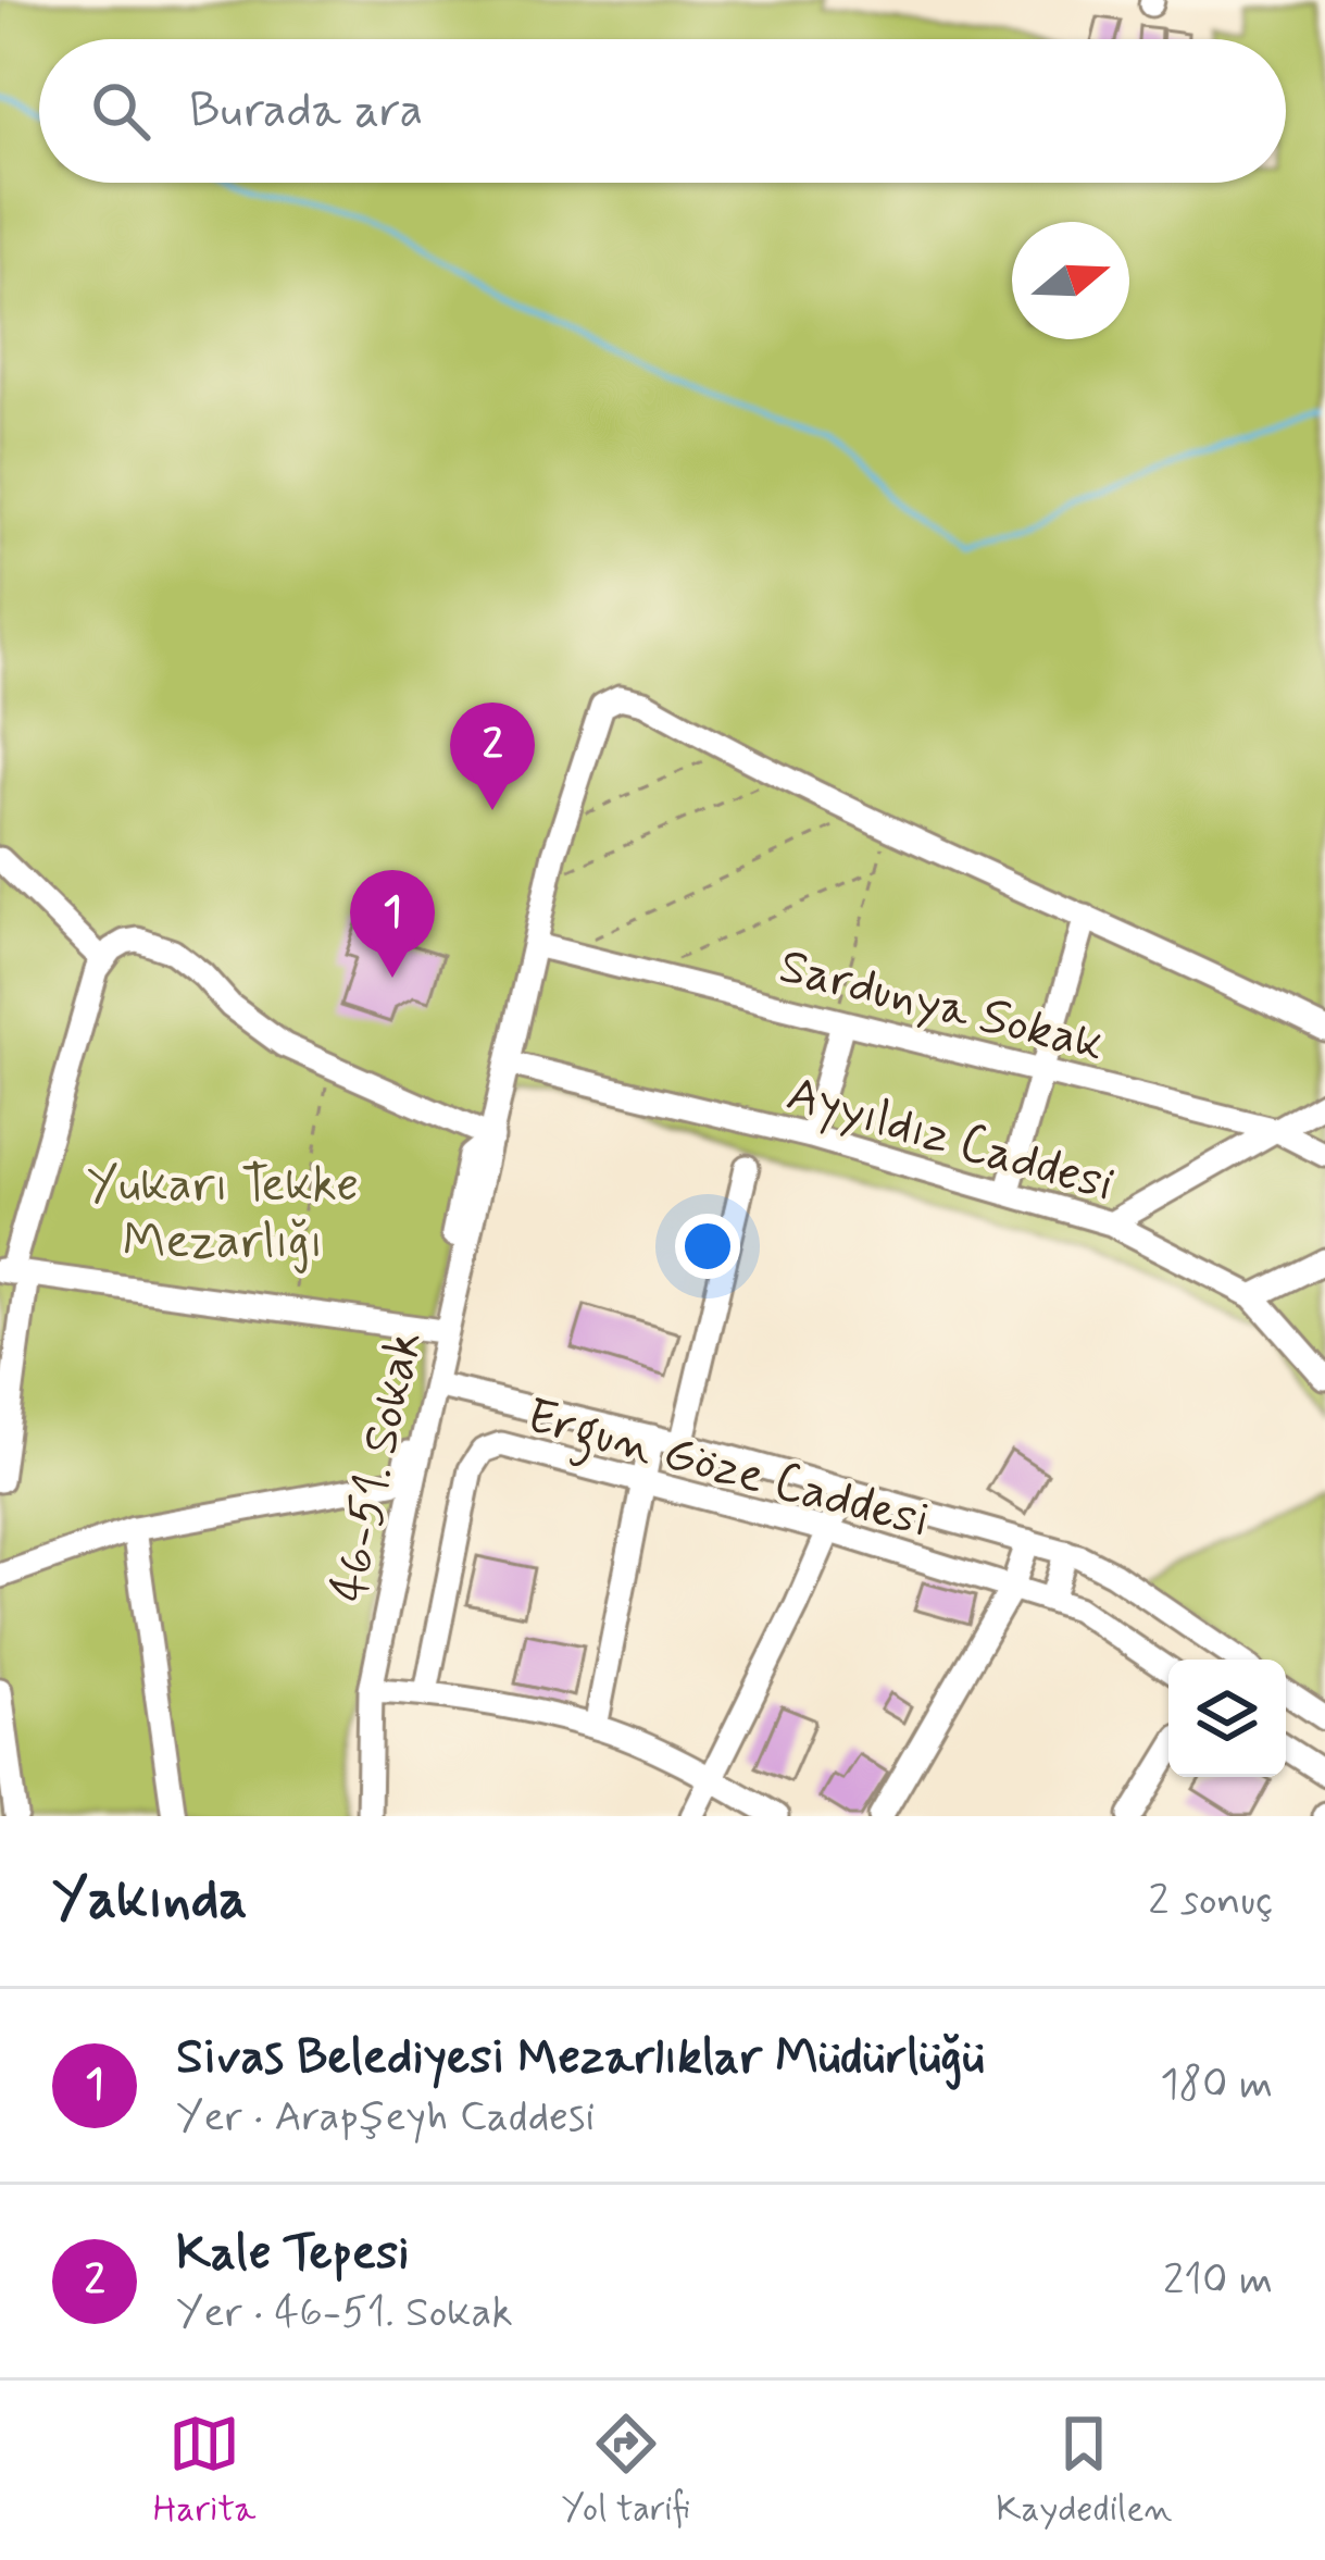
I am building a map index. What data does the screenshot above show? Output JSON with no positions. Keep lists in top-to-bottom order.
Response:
{
  "streets": {
    "street": [
      "Sardunya Sokak",
      "Ayyıldız Caddesi",
      "46-51. Sokak",
      "Ergun Göze Caddesi"
    ]
  },
  "crossings": [
    ["Sardunya Sokak", "46-51. Sokak"],
    ["Ayyıldız Caddesi", "46-51. Sokak"],
    ["46-51. Sokak", "Ergun Göze Caddesi"]
  ],
  "parks": ["Yukarı Tekke Mezarlığı"],
  "north": "right",
  "page": {
    "search": "Burada ara",
    "pins": ["2", "1"],
    "heading": ["Yakında", "2 sonuç"],
    "list": [
      {
        "mark": "1",
        "name": "Sivas Belediyesi Mezarlıklar Müdürlüğü",
        "note": "Yer · Arapşeyh Caddesi",
        "value": "180 m"
      },
      {
        "mark": "2",
        "name": "Kale Tepesi",
        "note": "Yer · 46-51. Sokak",
        "value": "210 m"
      }
    ],
    "nav": ["Harita", "Yol tarifi", "Kaydedilen"]
  }
}
